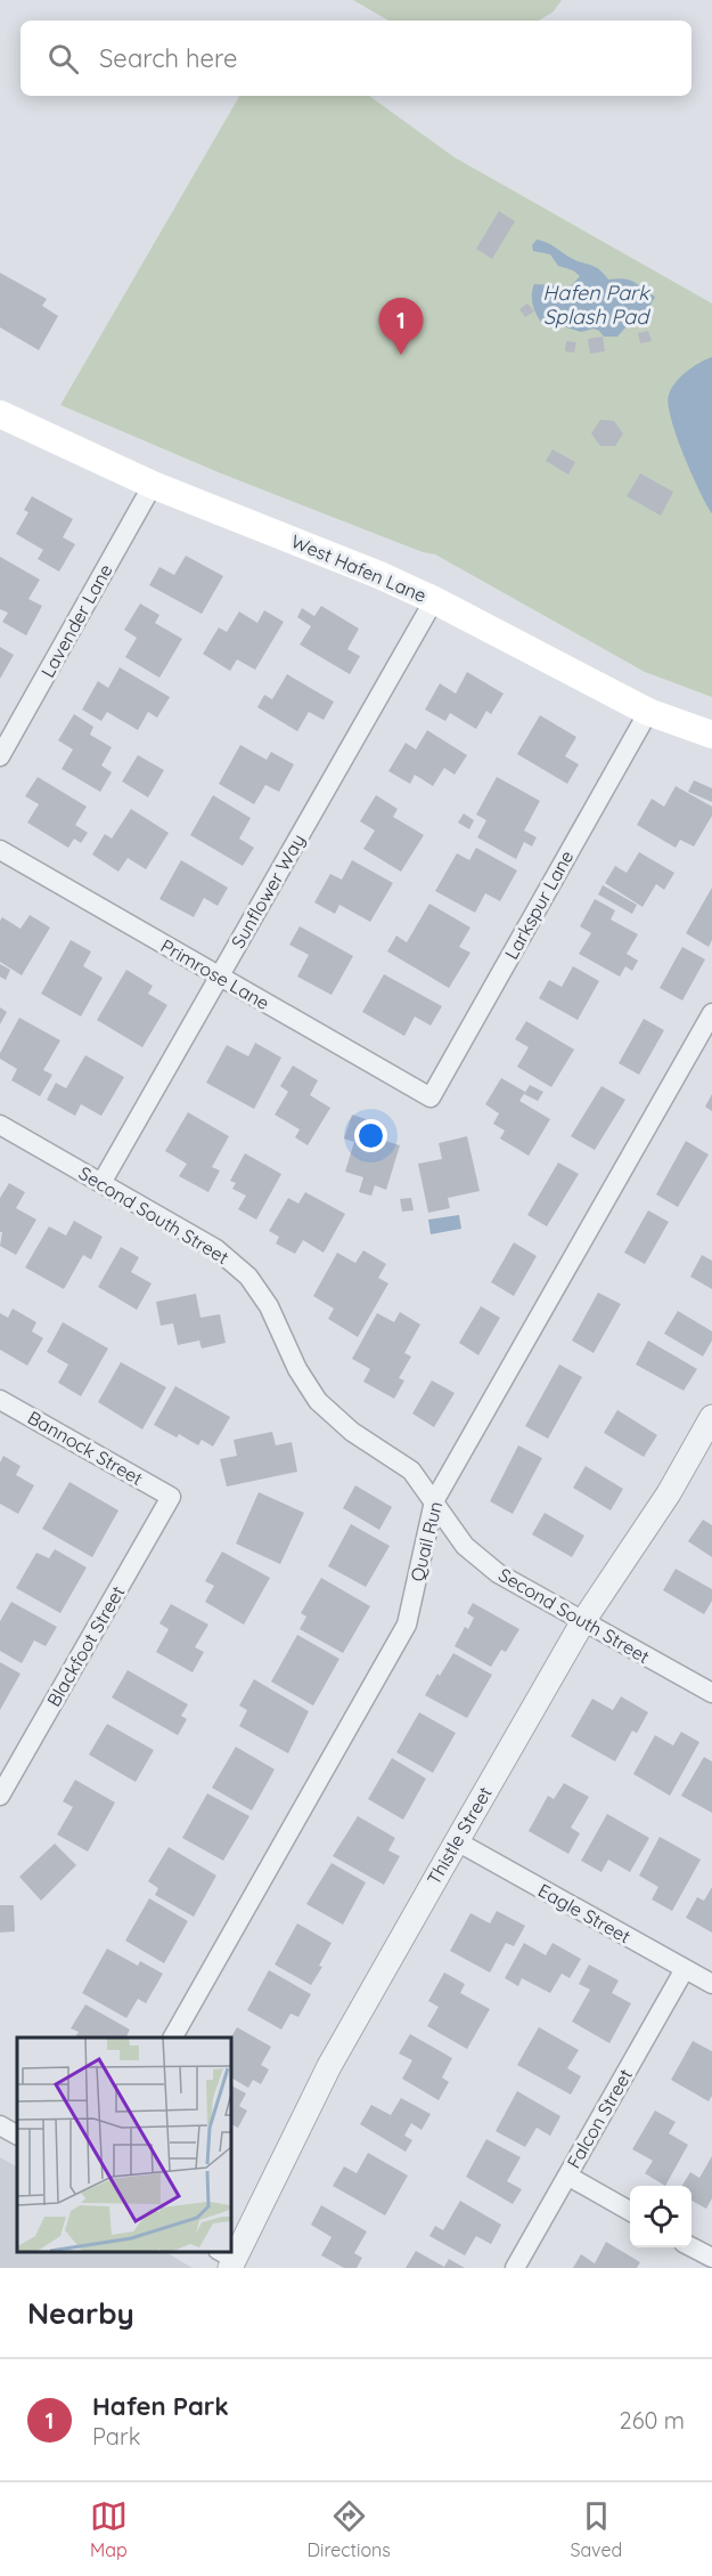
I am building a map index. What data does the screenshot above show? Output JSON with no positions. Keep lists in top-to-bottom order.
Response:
{
  "streets": {
    "main road": ["West Hafen Lane"],
    "street": [
      "Lavender Lane",
      "Sunflower Way",
      "Larkspur Lane",
      "Primrose Lane",
      "Second South Street",
      "Bannock Street",
      "Quail Run",
      "Blackfoot Street",
      "Thistle Street",
      "Eagle Street",
      "Falcon Street"
    ]
  },
  "crossings": [
    ["West Hafen Lane", "Lavender Lane"],
    ["West Hafen Lane", "Sunflower Way"],
    ["West Hafen Lane", "Larkspur Lane"],
    ["Sunflower Way", "Primrose Lane"],
    ["Sunflower Way", "Second South Street"],
    ["Larkspur Lane", "Primrose Lane"],
    ["Second South Street", "Quail Run"],
    ["Second South Street", "Thistle Street"],
    ["Bannock Street", "Blackfoot Street"],
    ["Thistle Street", "Eagle Street"],
    ["Eagle Street", "Falcon Street"]
  ],
  "water": ["Hafen Park Splash Pad"],
  "page": {
    "search": "Search here",
    "pins": "1",
    "heading": "Nearby",
    "list": [
      {
        "mark": "1",
        "name": "Hafen Park",
        "note": "Park",
        "value": "260 m"
      }
    ],
    "nav": ["Map", "Directions", "Saved"]
  }
}
